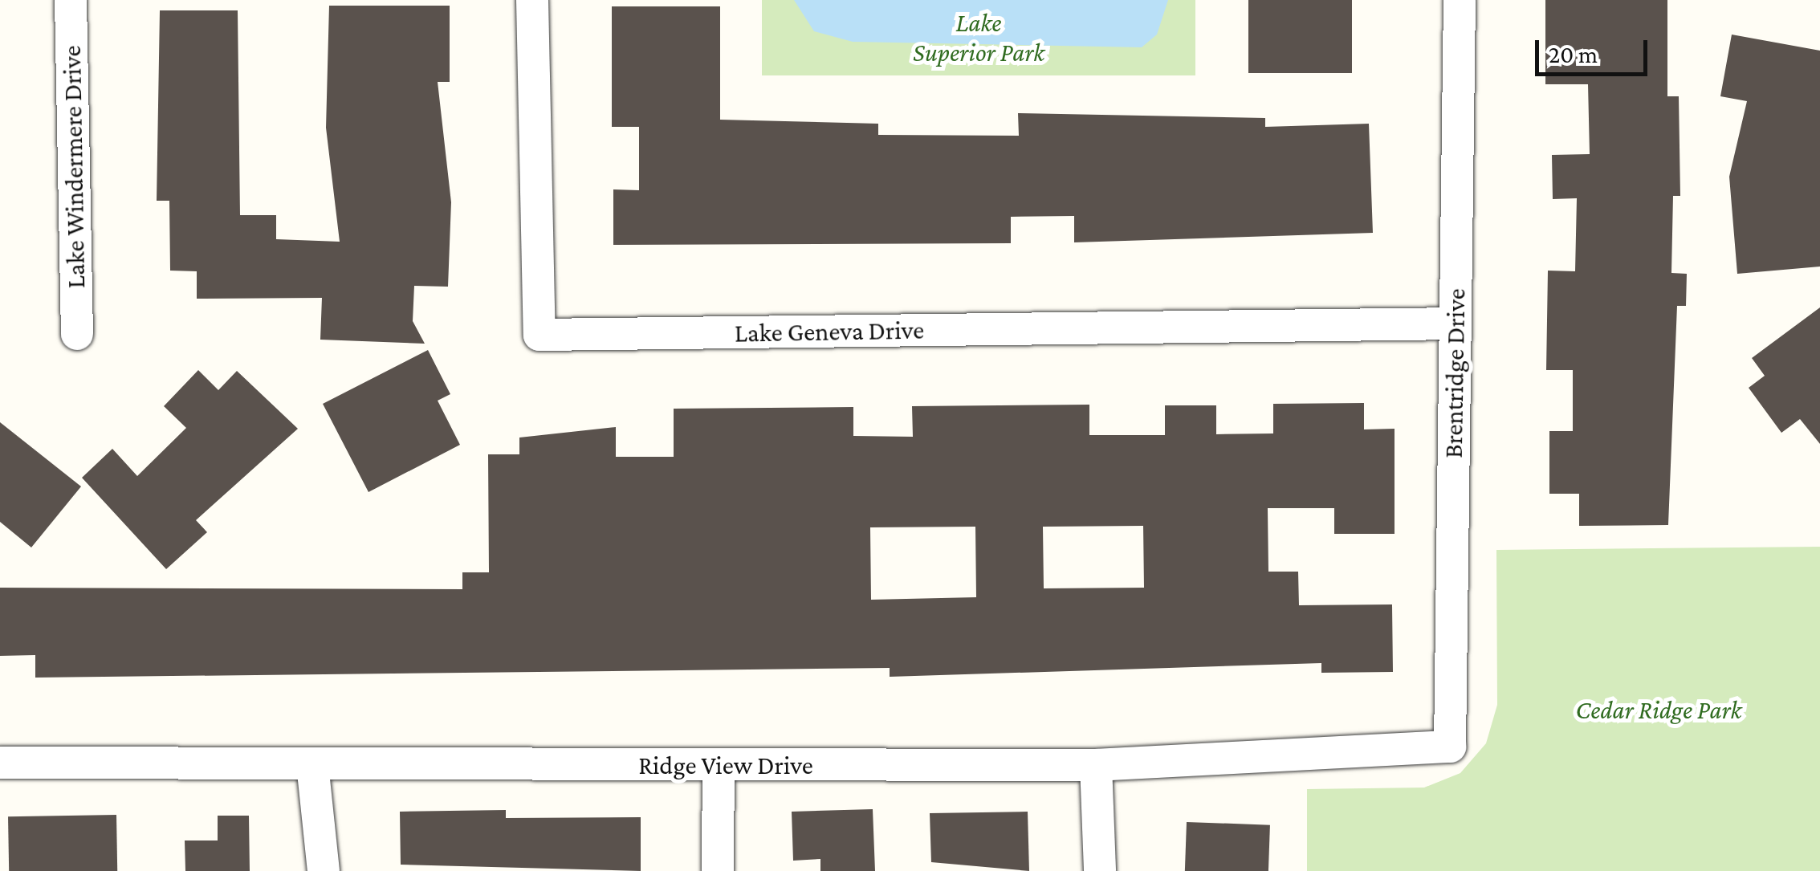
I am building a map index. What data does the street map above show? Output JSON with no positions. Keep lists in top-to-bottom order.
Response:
{
  "streets": {
    "street": [
      "Lake Windermere Drive",
      "Lake Geneva Drive",
      "Brentridge Drive",
      "Ridge View Drive"
    ]
  },
  "crossings": [
    ["Lake Geneva Drive", "Brentridge Drive"],
    ["Brentridge Drive", "Ridge View Drive"]
  ],
  "parks": ["Lake Superior Park", "Cedar Ridge Park"],
  "scale_bar": "20 m"
}
